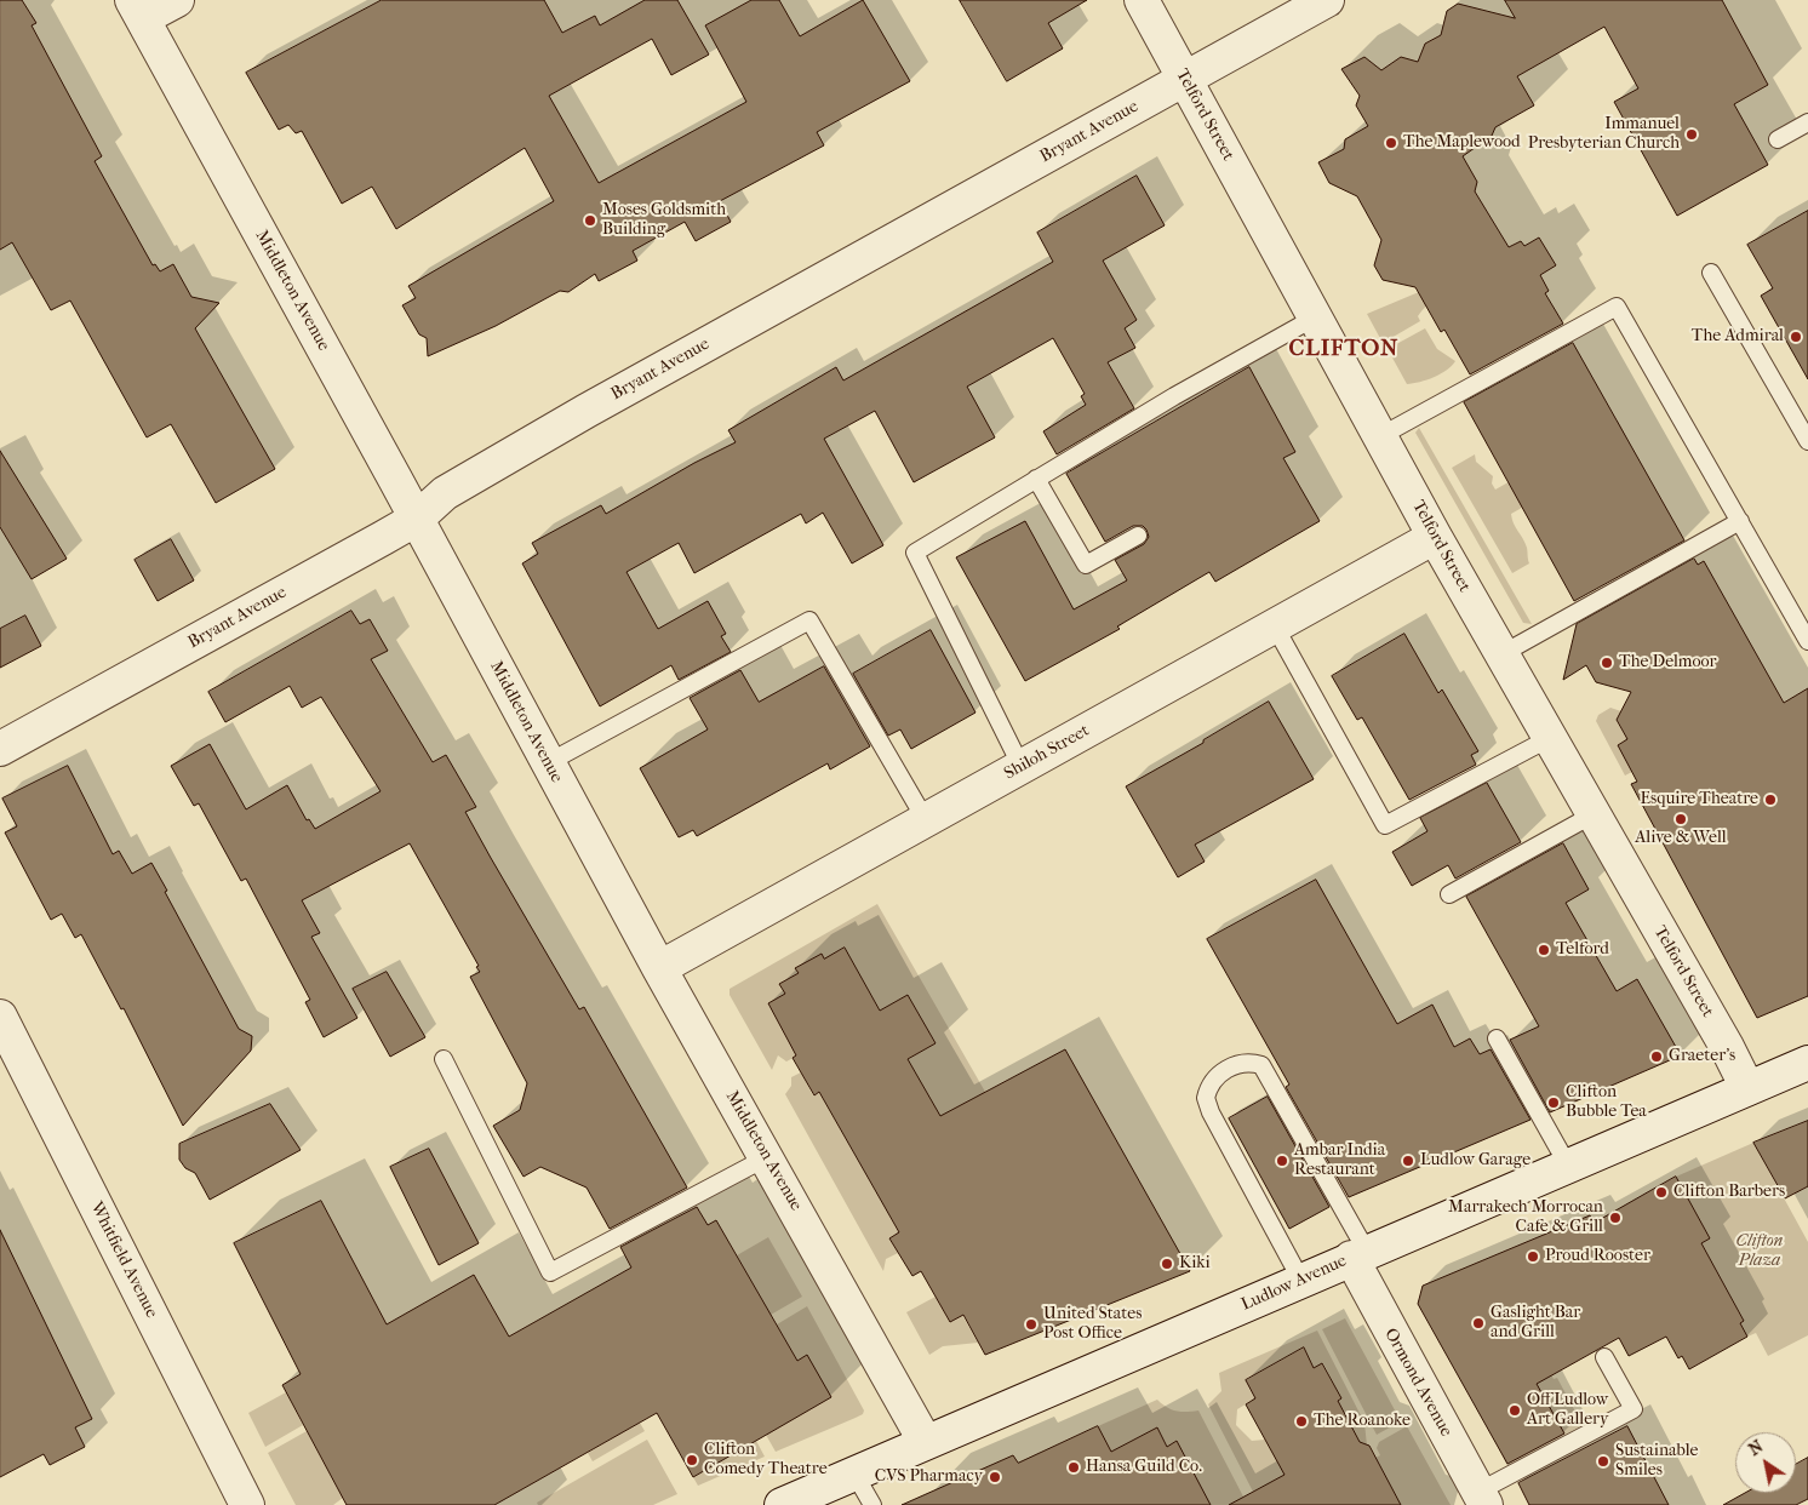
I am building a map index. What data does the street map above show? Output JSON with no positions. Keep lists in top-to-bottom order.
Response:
{
  "streets": {
    "street": [
      "Telford Street",
      "Bryant Avenue",
      "Middleton Avenue",
      "Shiloh Street",
      "Whitfield Avenue",
      "Ludlow Avenue",
      "Ormond Avenue"
    ]
  },
  "crossings": [
    ["Telford Street", "Bryant Avenue"],
    ["Telford Street", "Shiloh Street"],
    ["Telford Street", "Ludlow Avenue"],
    ["Bryant Avenue", "Middleton Avenue"],
    ["Middleton Avenue", "Shiloh Street"],
    ["Middleton Avenue", "Ludlow Avenue"],
    ["Ludlow Avenue", "Ormond Avenue"]
  ],
  "districts": ["CLIFTON"],
  "parks": ["Clifton Plaza"],
  "places": [
    "Immanuel Presbyterian Church",
    "The Maplewood",
    "Moses Goldsmith Building",
    "The Admiral",
    "The Delmoor",
    "Esquire Theatre",
    "Alive & Well",
    "Telford",
    "Graeter's",
    "Clifton Bubble Tea",
    "Ambar India Restaurant",
    "Ludlow Garage",
    "Clifton Barbers",
    "Marrakech Morrocan Cafe & Grill",
    "Proud Rooster",
    "Kiki",
    "Gaslight Bar and Grill",
    "United States Post Office",
    "Off Ludlow Art Gallery",
    "The Roanoke",
    "Clifton Comedy Theatre",
    "Sustainable Smiles",
    "Hansa Guild Co.",
    "CVS Pharmacy"
  ],
  "north": "top left"
}
